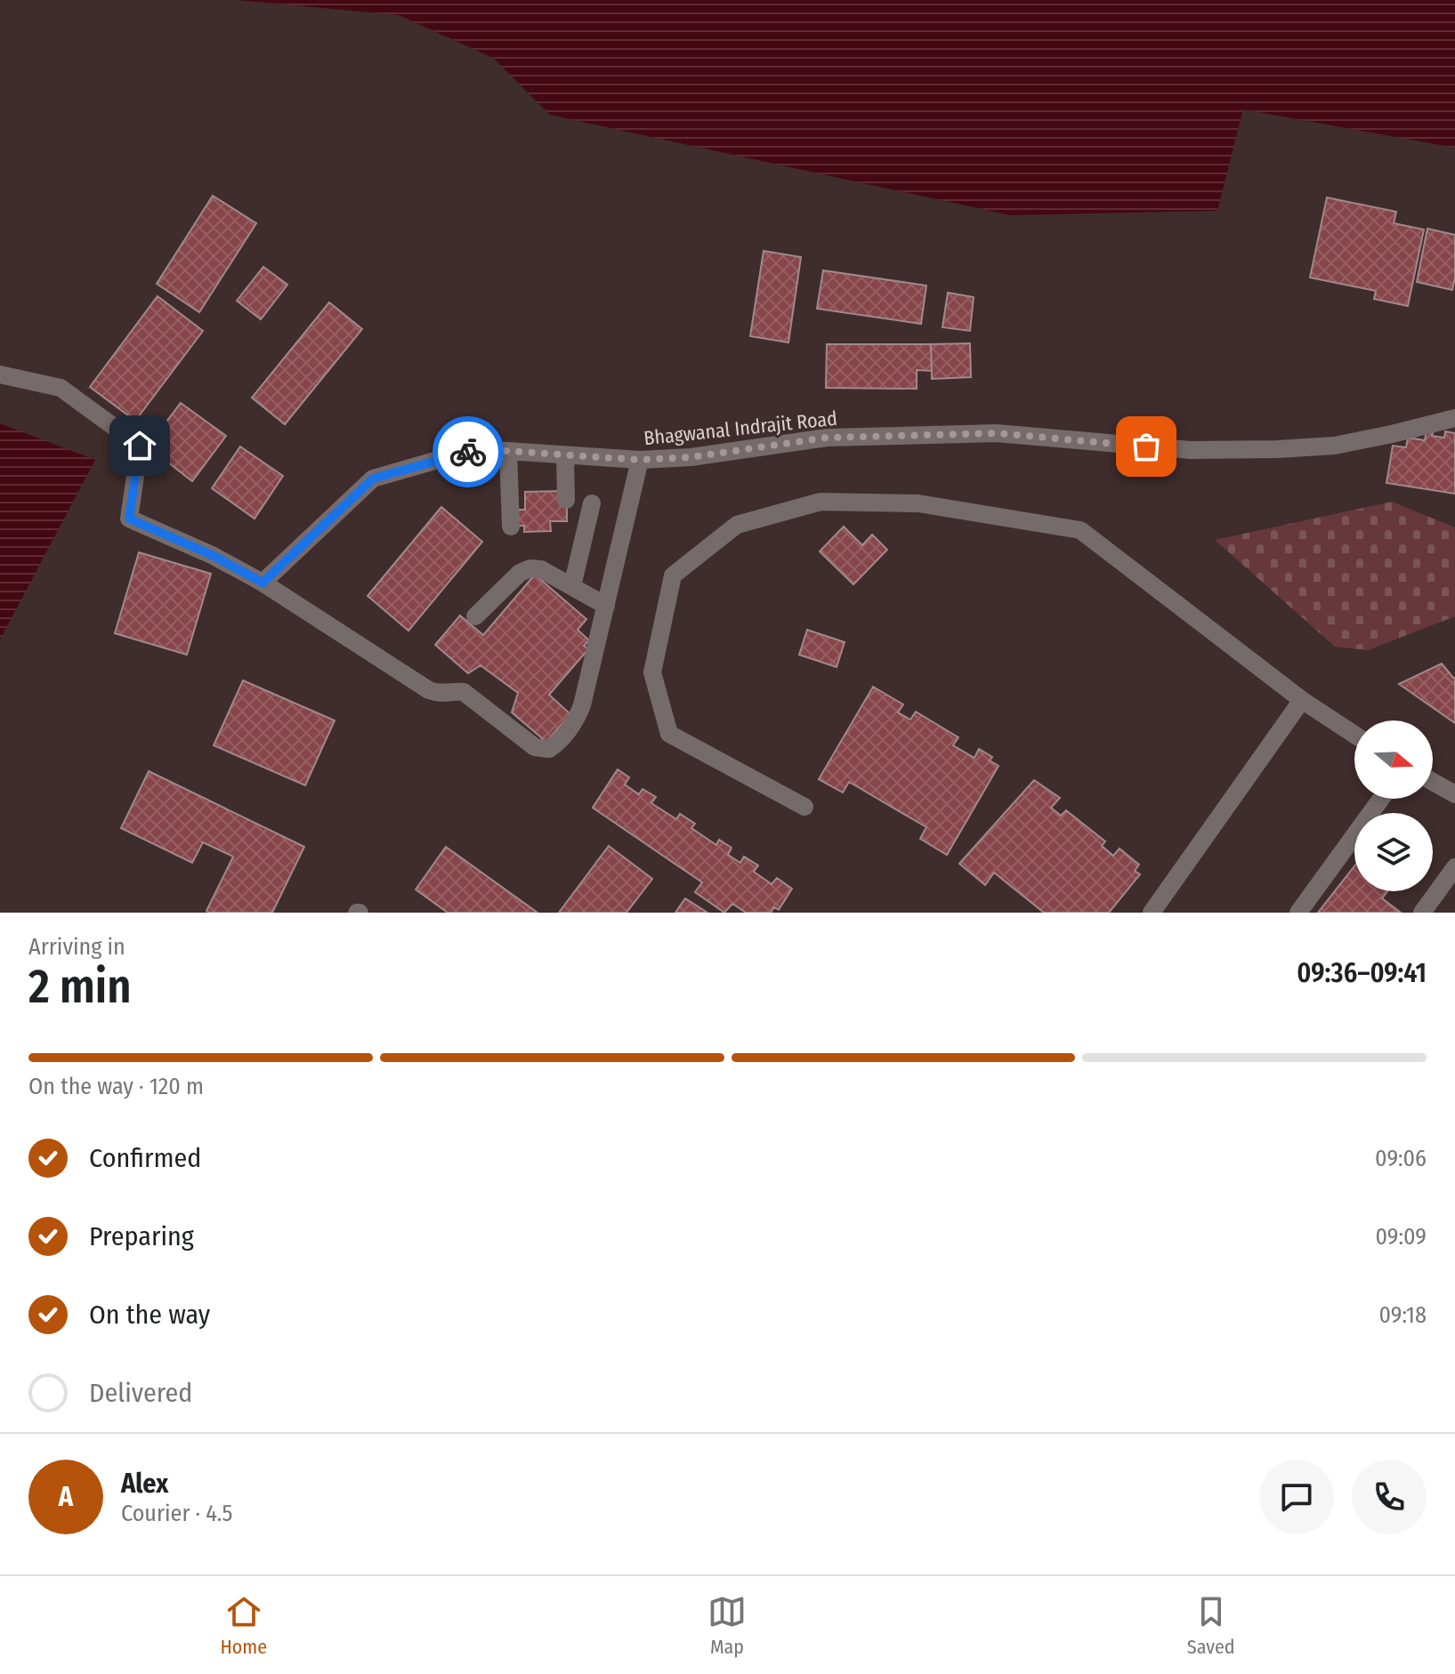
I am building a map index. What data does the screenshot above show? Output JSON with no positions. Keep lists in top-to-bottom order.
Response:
{
  "streets": {
    "street": ["Bhagwanal Indrajit Road"]
  },
  "north": "right",
  "page": {
    "heading": ["2 min", "Arriving in", "09:36–09:41"],
    "panel": ["Alex", "Courier · 4.5"],
    "bar": "On the way · 120 m",
    "list": [
      ["Confirmed", "09:06"],
      ["Preparing", "09:09"],
      ["On the way", "09:18"],
      "Delivered"
    ],
    "round": "A",
    "tabs": ["Home", "Map", "Saved"]
  }
}
